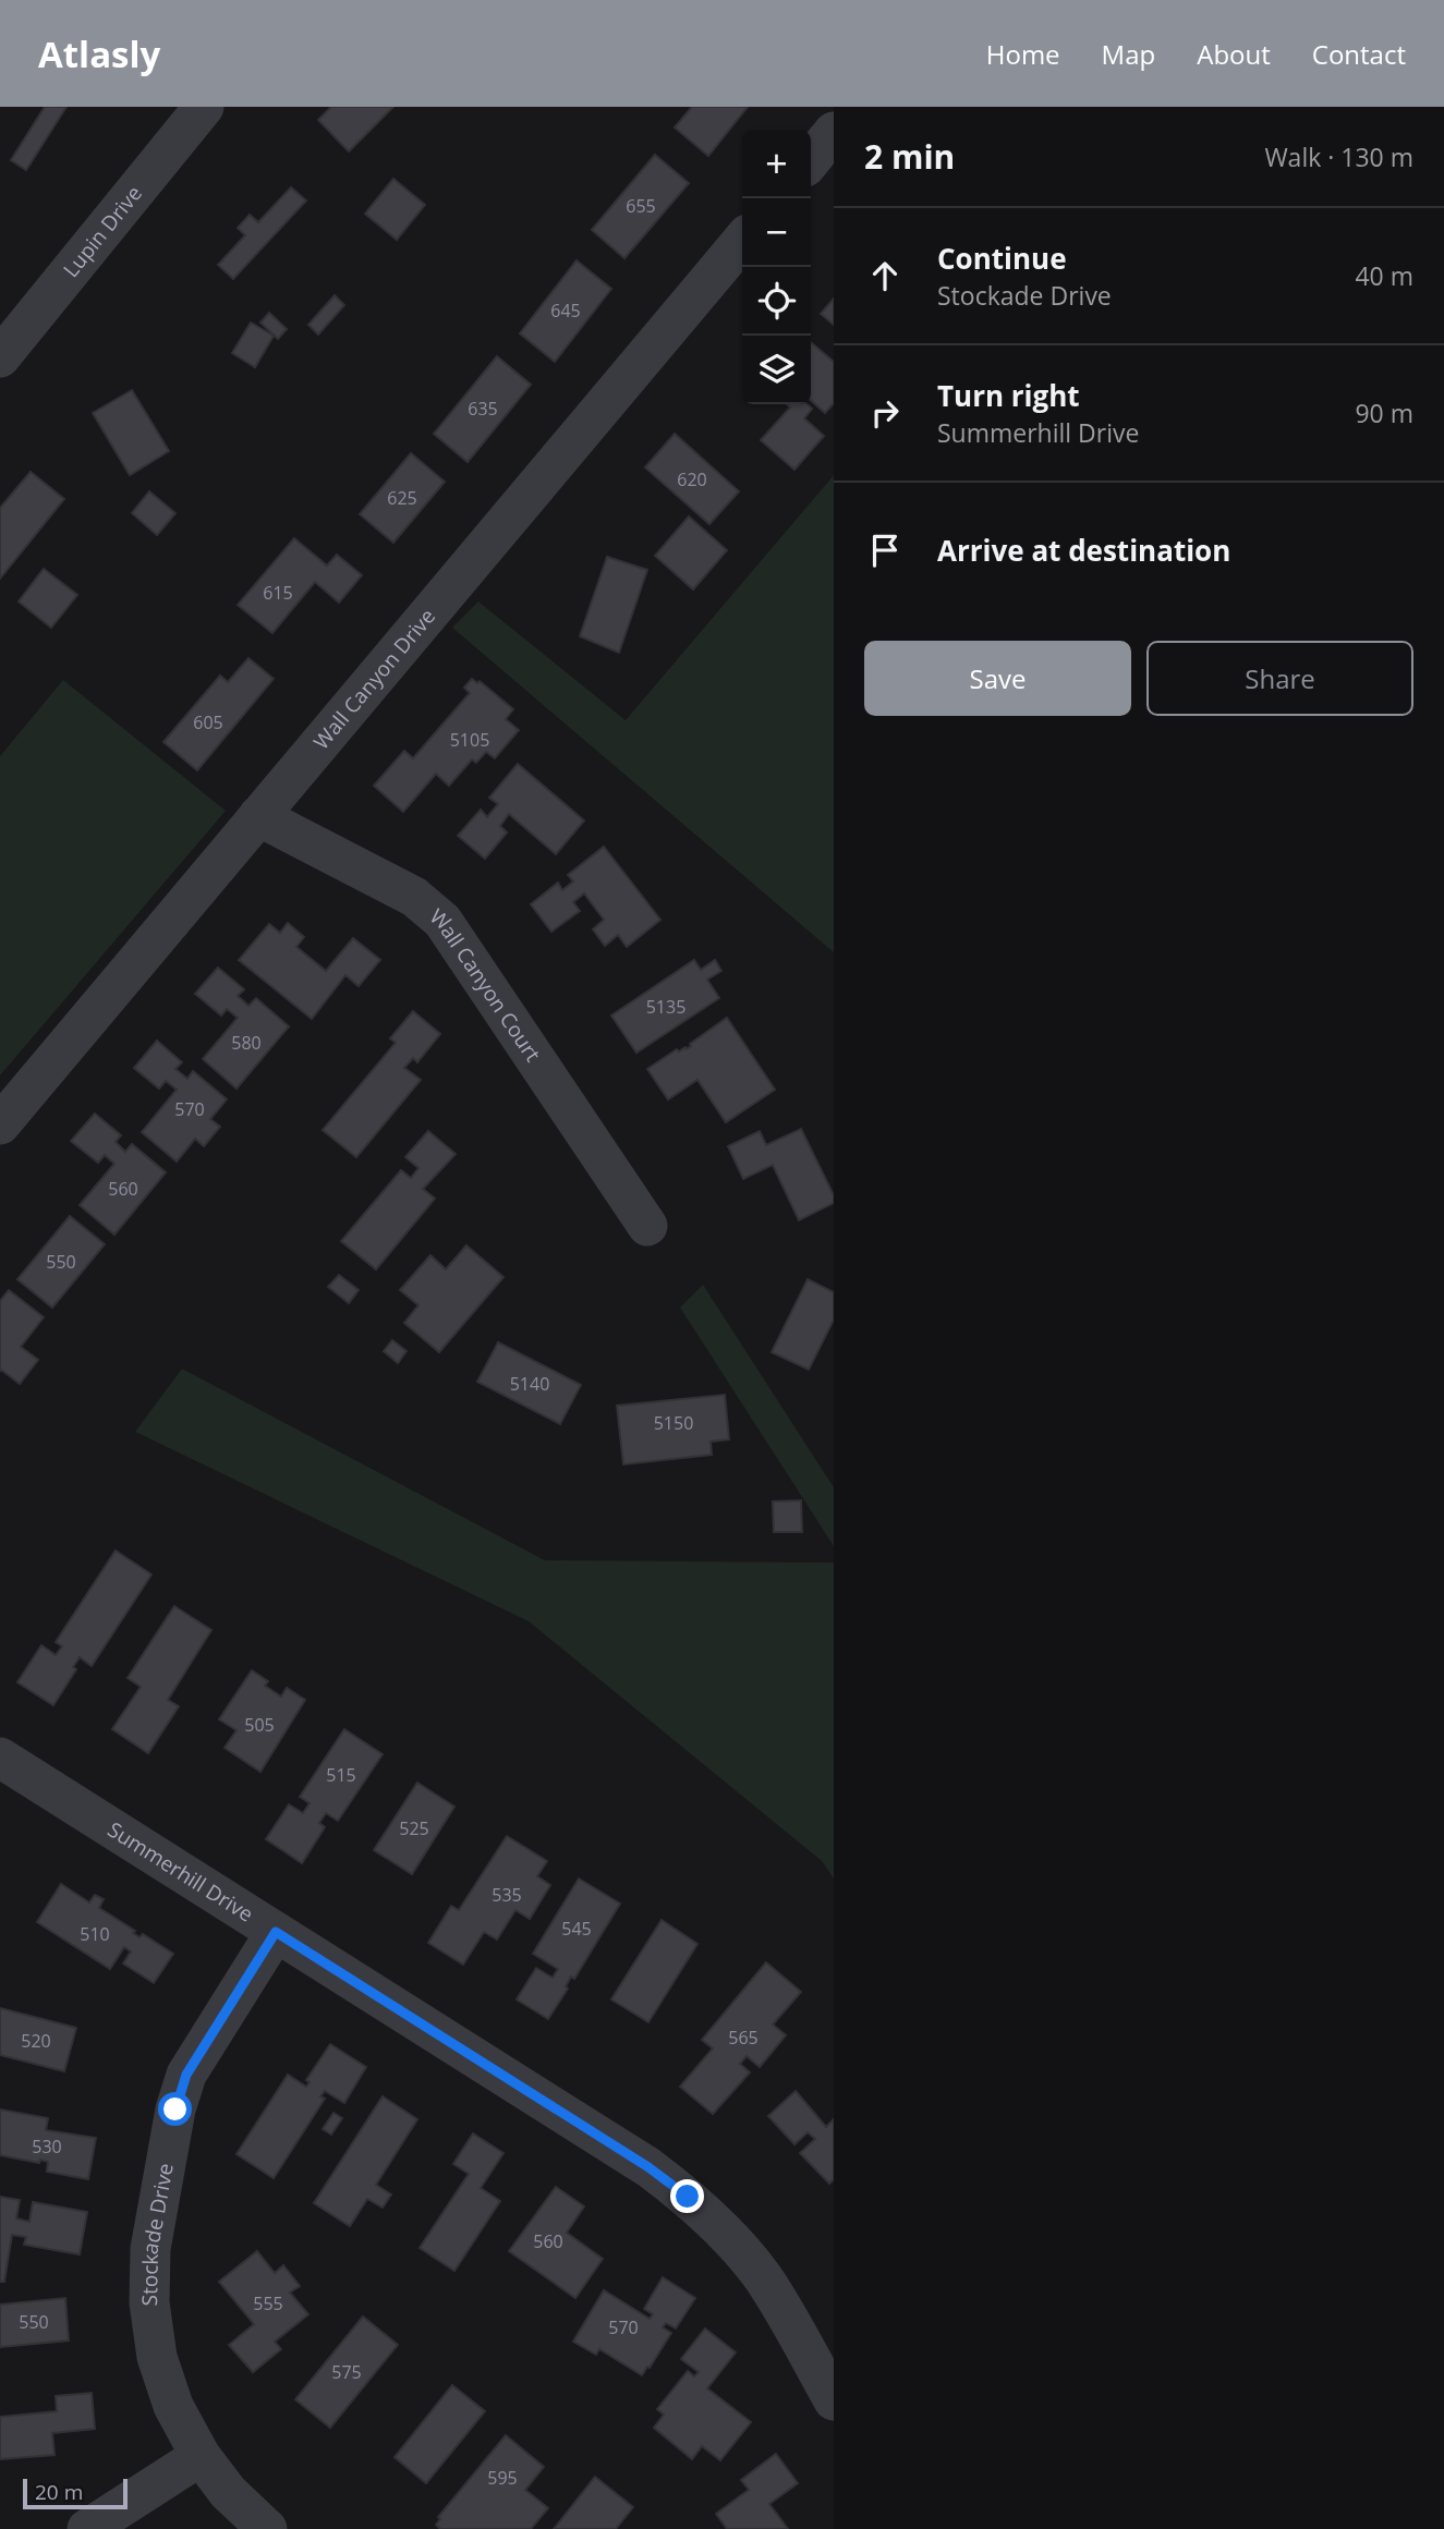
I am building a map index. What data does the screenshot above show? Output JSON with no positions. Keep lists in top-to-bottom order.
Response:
{
  "streets": {
    "street": [
      "Lupin Drive",
      "Wall Canyon Drive",
      "Wall Canyon Court",
      "Summerhill Drive",
      "Stockade Drive"
    ]
  },
  "crossings": [
    ["Wall Canyon Drive", "Wall Canyon Court"],
    ["Summerhill Drive", "Stockade Drive"]
  ],
  "house_numbers": [
    "655",
    "645",
    "635",
    "620",
    "625",
    "615",
    "605",
    "5105",
    "5135",
    "580",
    "570",
    "560",
    "550",
    "5140",
    "5150",
    "505",
    "515",
    "525",
    "535",
    "545",
    "510",
    "565",
    "520",
    "530",
    "560",
    "555",
    "550",
    "570",
    "575",
    "595"
  ],
  "scale_bar": "20 m",
  "page": {
    "header": "Atlasly",
    "nav": [
      "Home",
      "Map",
      "About",
      "Contact"
    ],
    "heading": ["2 min", "Walk · 130 m"],
    "map_buttons": ["+", "−"],
    "list": [
      ["Continue", "Stockade Drive", "40 m"],
      ["Turn right", "Summerhill Drive", "90 m"],
      "Arrive at destination"
    ],
    "buttons": ["Save", "Share"],
    "scale": "20 m"
  }
}
